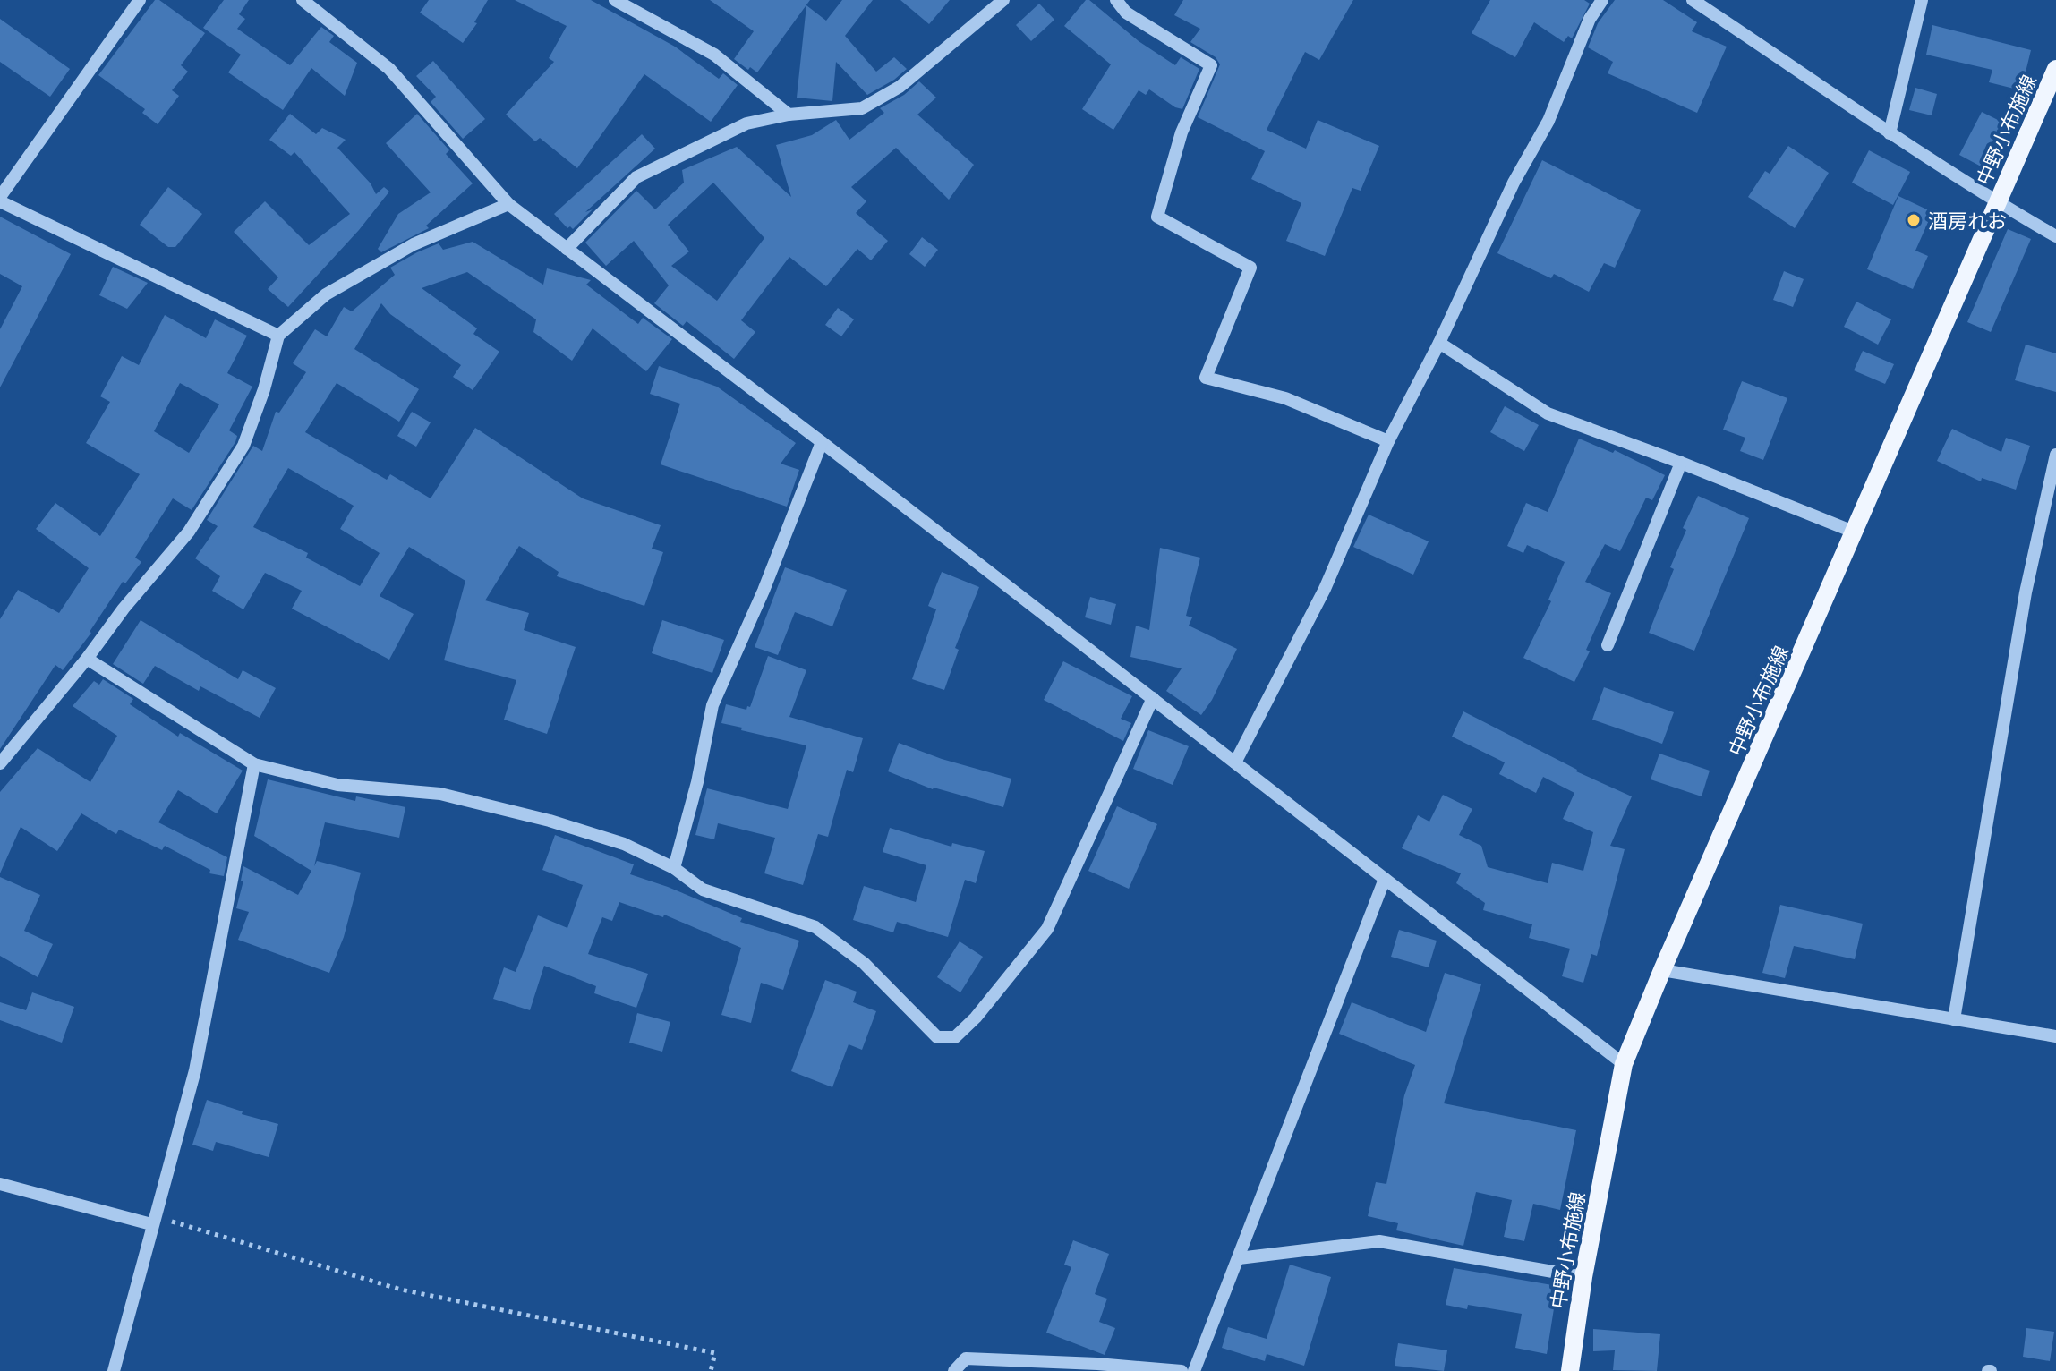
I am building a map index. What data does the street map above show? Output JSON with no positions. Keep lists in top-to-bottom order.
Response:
{
  "streets": {
    "main road": ["中野小布施線"]
  },
  "places": ["酒房れお"]
}
